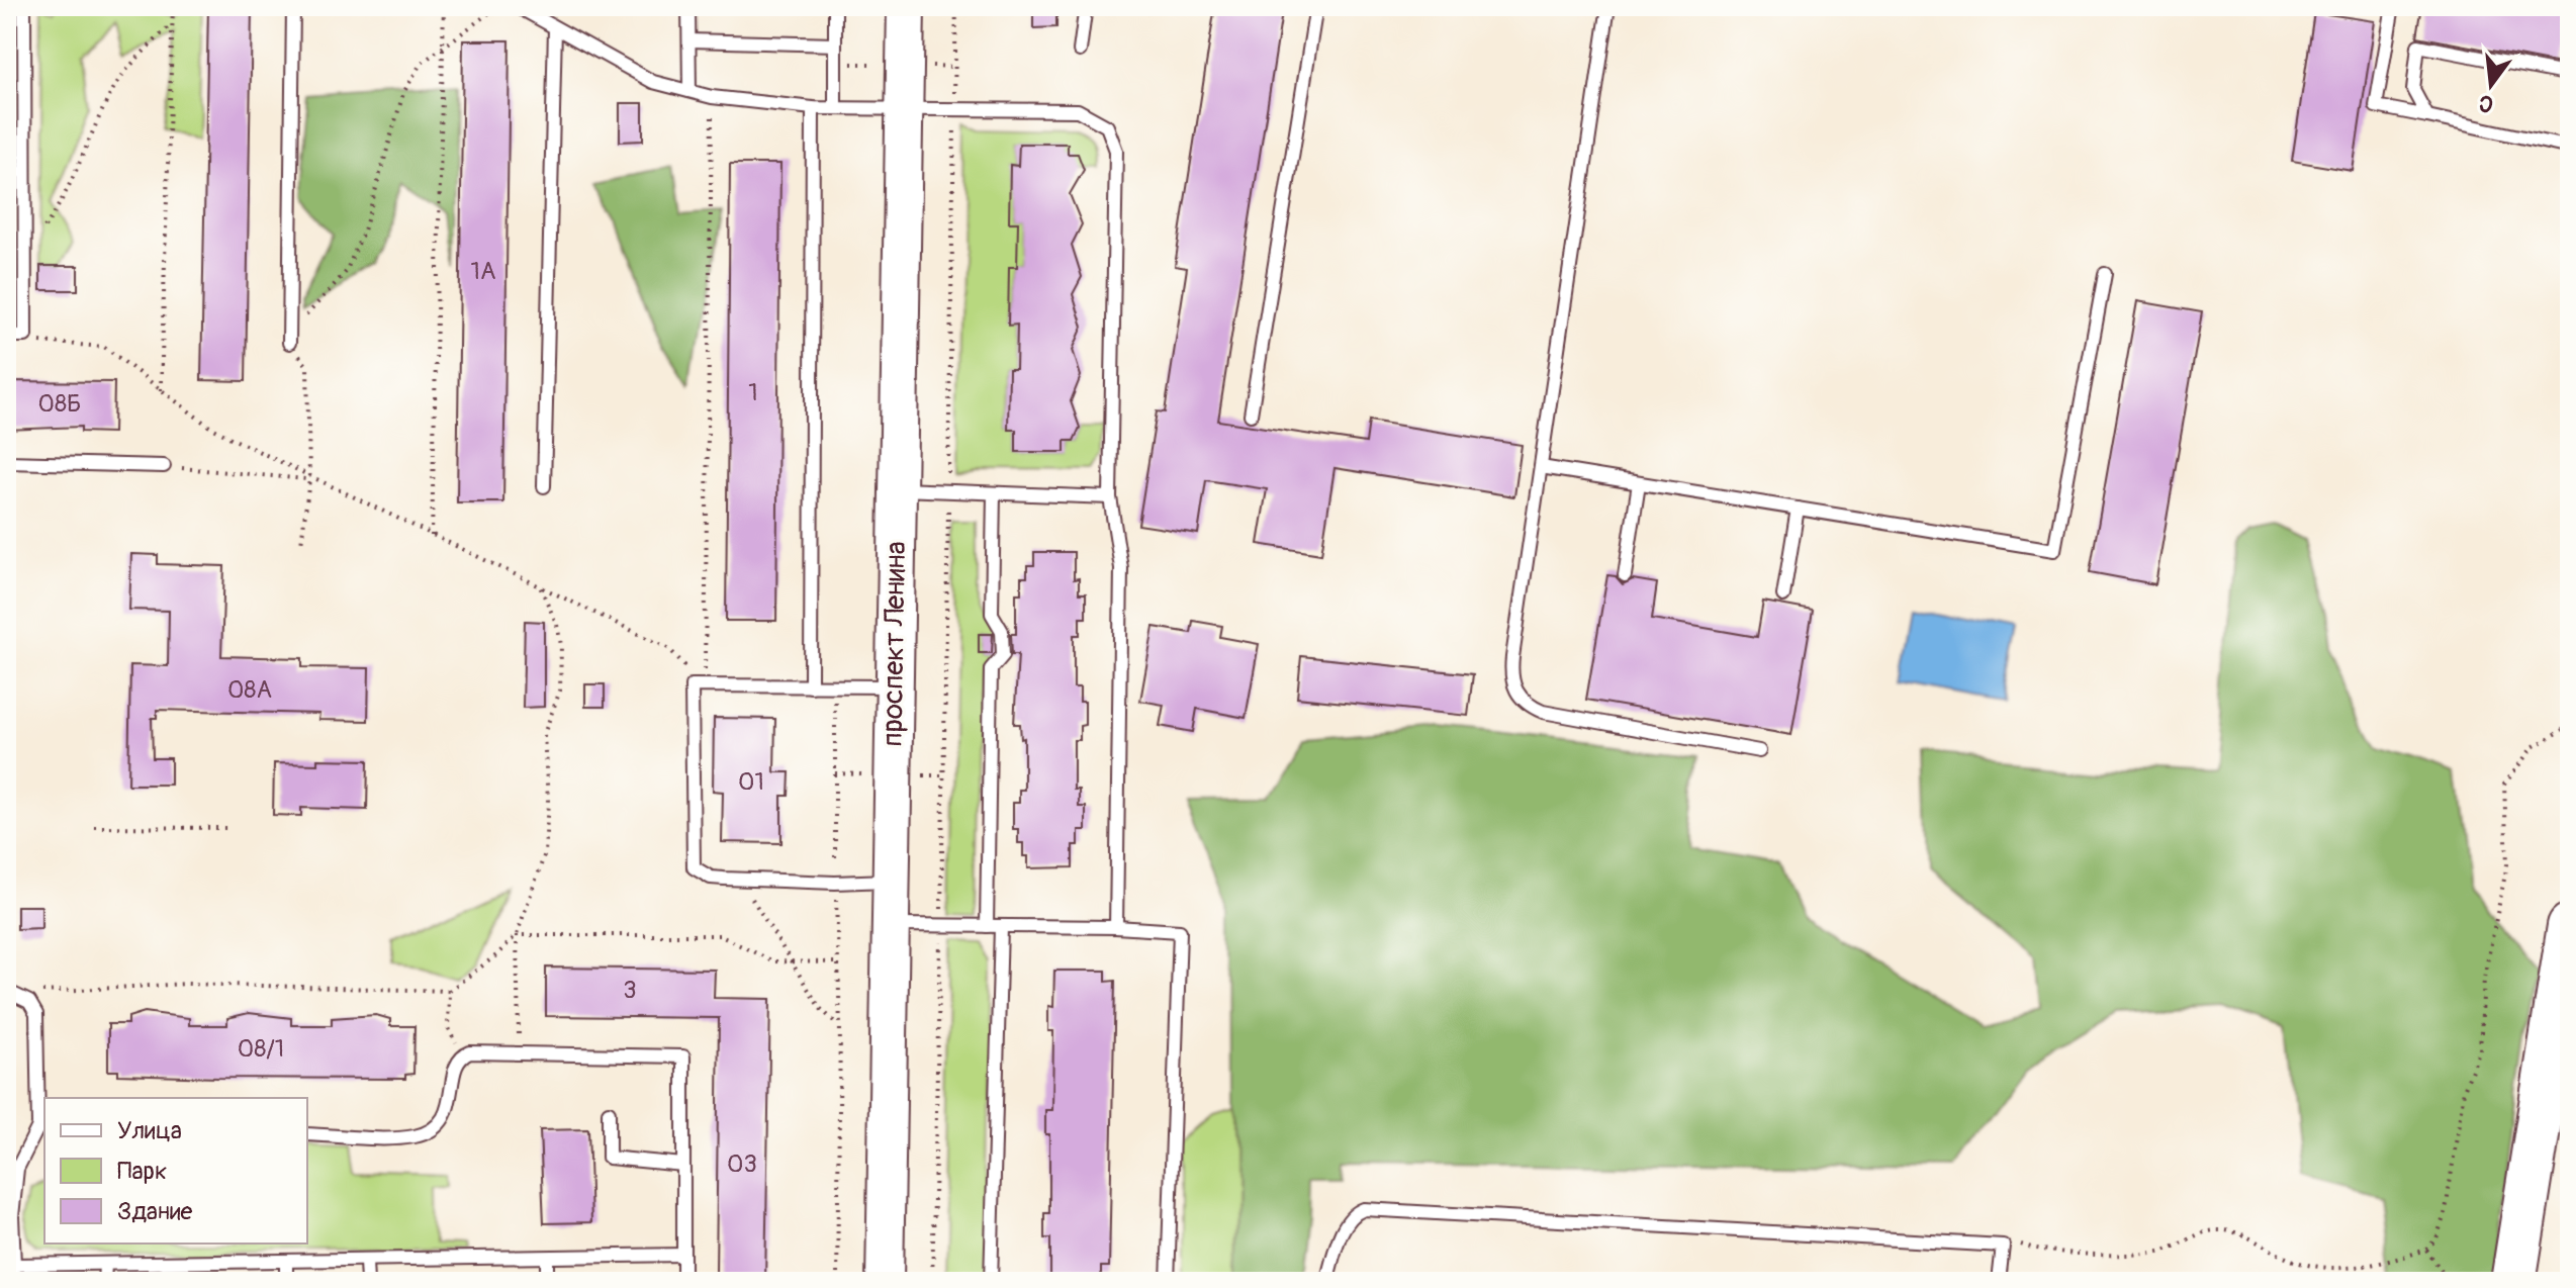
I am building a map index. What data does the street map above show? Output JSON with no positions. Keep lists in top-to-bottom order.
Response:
{
  "streets": {
    "main road": ["проспект Ленина"]
  },
  "house_numbers": [
    "1А",
    "1",
    "08Б",
    "08А",
    "01",
    "3",
    "08/1",
    "03"
  ],
  "legend": ["Улица", "Парк", "Здание"],
  "north": "bottom"
}
